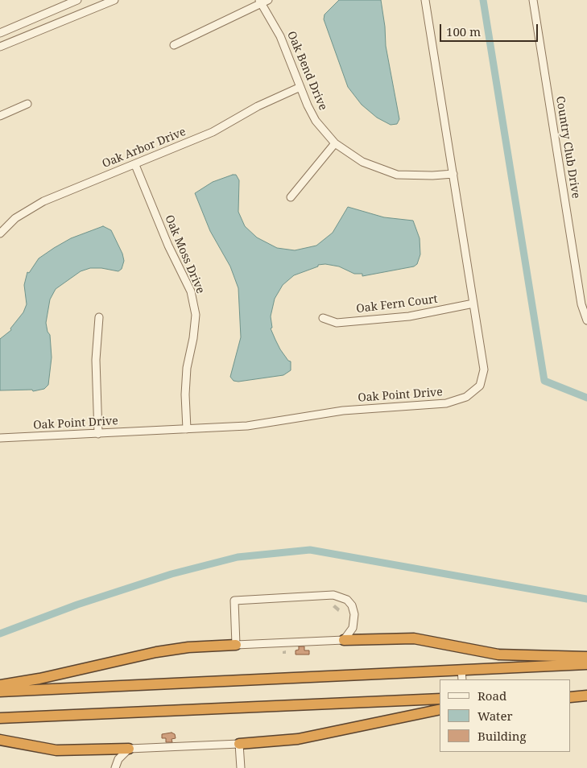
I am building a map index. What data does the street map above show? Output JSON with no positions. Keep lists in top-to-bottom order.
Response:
{
  "streets": {
    "street": [
      "Oak Bend Drive",
      "Country Club Drive",
      "Oak Arbor Drive",
      "Oak Moss Drive",
      "Oak Fern Court",
      "Oak Point Drive"
    ]
  },
  "crossings": [
    ["Oak Bend Drive", "Oak Arbor Drive"],
    ["Oak Bend Drive", "Oak Point Drive"],
    ["Oak Arbor Drive", "Oak Moss Drive"],
    ["Oak Moss Drive", "Oak Point Drive"],
    ["Oak Fern Court", "Oak Point Drive"]
  ],
  "legend": ["Road", "Water", "Building"],
  "scale_bar": "100 m"
}
